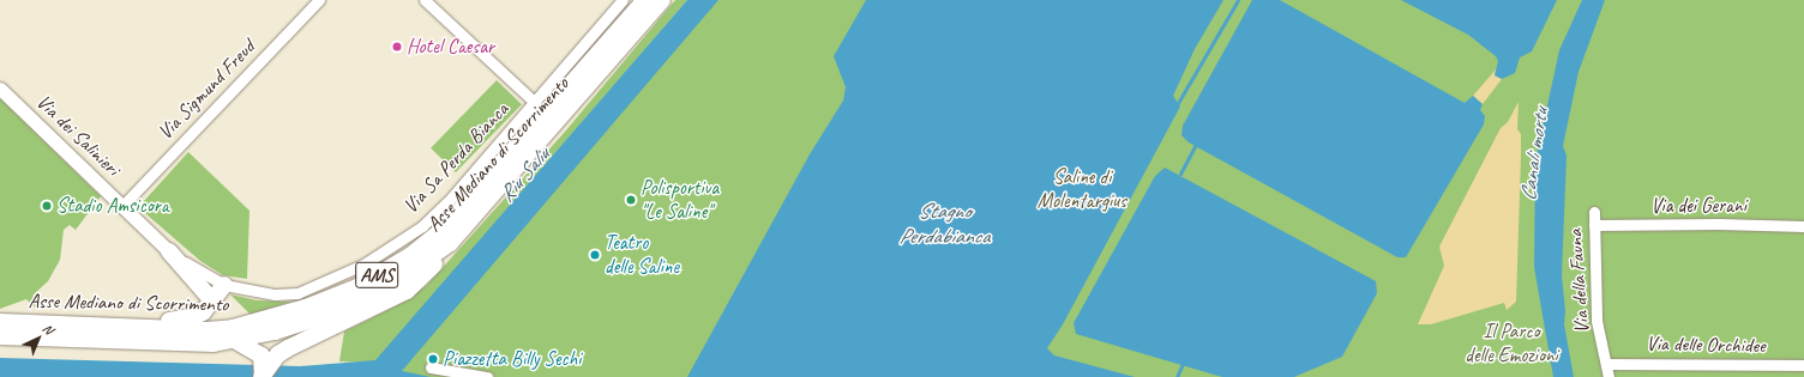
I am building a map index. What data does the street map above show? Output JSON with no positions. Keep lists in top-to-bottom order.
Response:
{
  "streets": {
    "highway": ["Asse Mediano di Scorrimento", "AMS"],
    "street": [
      "Via Sigmund Freud",
      "Via dei Salinieri",
      "Via Sa Perda Bianca",
      "Via dei Gerani",
      "Via della Fauna",
      "Via delle Orchidee"
    ]
  },
  "crossings": [
    ["Via Sigmund Freud", "Via dei Salinieri"],
    ["Via dei Salinieri", "Via Sa Perda Bianca"],
    ["Via dei Gerani", "Via della Fauna"],
    ["Via della Fauna", "Via delle Orchidee"]
  ],
  "water": ["Canali mortu", "Riu Saliu", "Stagno Perdabianca"],
  "parks": ["Saline di Molentargius", "Il Parco delle Emozioni"],
  "places": [
    "Hotel Caesar",
    "Polisportiva \"Le Saline\"",
    "Stadio Amsicora",
    "Teatro delle Saline",
    "Piazzetta Billy Sechi"
  ],
  "north": "top right"
}
